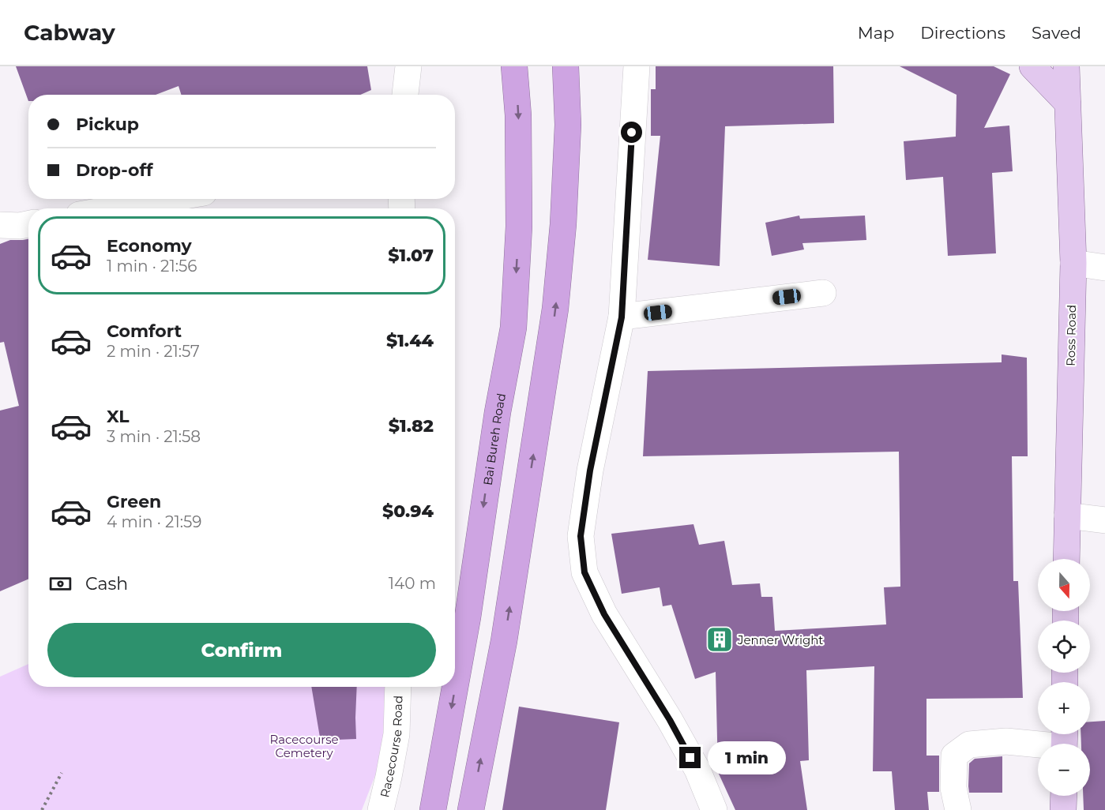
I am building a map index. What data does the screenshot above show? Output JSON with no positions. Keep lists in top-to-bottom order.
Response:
{
  "streets": {
    "highway": ["Bai Bureh Road"],
    "main road": ["Ross Road"],
    "street": ["Racecourse Road"]
  },
  "parks": ["Racecourse Cemetery"],
  "places": {
    "building": ["Jenner Wright"]
  },
  "north": "bottom",
  "page": {
    "header": "Cabway",
    "nav": ["Map", "Directions", "Saved"],
    "banner": ["Pickup", "Drop-off"],
    "list": [
      {
        "name": "Economy",
        "note": "1 min · 21:56",
        "value": "$1.07"
      },
      {
        "name": "Comfort",
        "note": "2 min · 21:57",
        "value": "$1.44"
      },
      {
        "name": "XL",
        "note": "3 min · 21:58",
        "value": "$1.82"
      },
      {
        "name": "Green",
        "note": "4 min · 21:59",
        "value": "$0.94"
      }
    ],
    "pay": ["Cash", "140 m"],
    "map_buttons": ["+", "−"],
    "buttons": "Confirm",
    "bubble": "1 min"
  }
}
